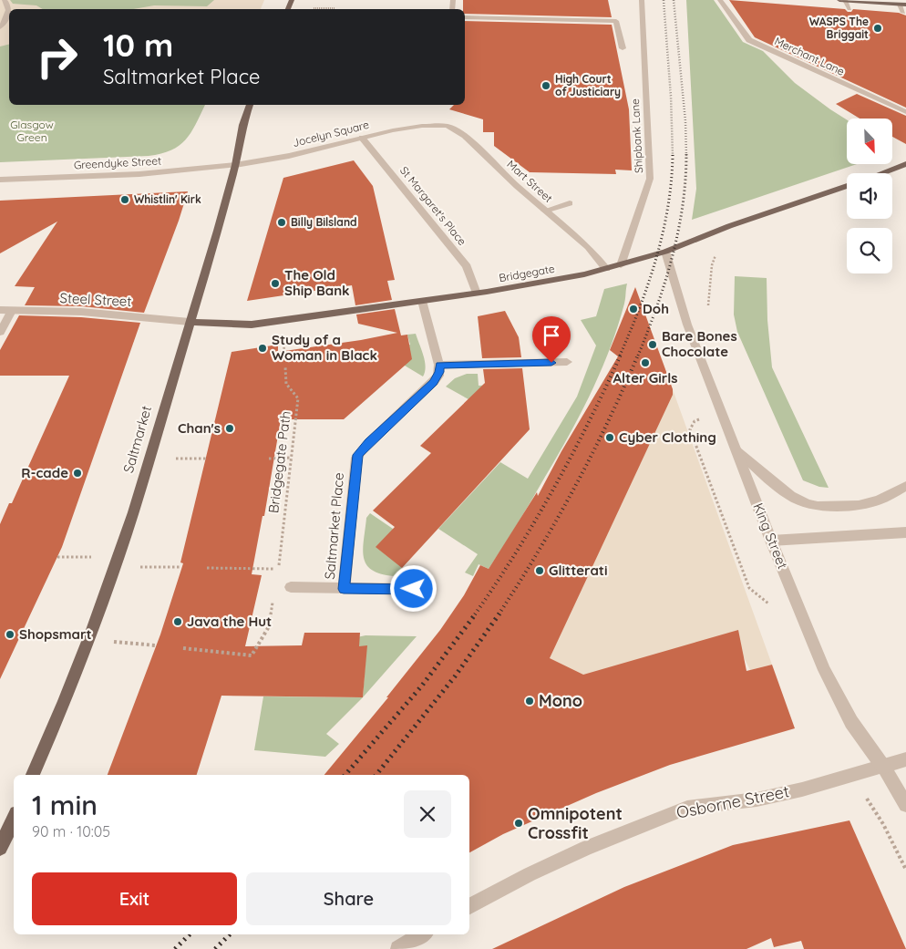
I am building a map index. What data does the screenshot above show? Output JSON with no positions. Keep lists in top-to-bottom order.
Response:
{
  "streets": {
    "main road": ["Bridgegate", "Saltmarket"],
    "street": [
      "Merchant Lane",
      "Jocelyn Square",
      "Shipbank Lane",
      "Greendyke Street",
      "Mart Street",
      "St Margaret's Place",
      "Steel Street",
      "Saltmarket Place",
      "King Street",
      "Osborne Street"
    ],
    "path": ["Bridgegate Path"]
  },
  "crossings": [
    ["Jocelyn Square", "Greendyke Street"],
    ["Jocelyn Square", "Mart Street"],
    ["Jocelyn Square", "St Margaret's Place"],
    ["Jocelyn Square", "Saltmarket"],
    ["Shipbank Lane", "Bridgegate"],
    ["Greendyke Street", "Saltmarket"],
    ["Mart Street", "Bridgegate"],
    ["St Margaret's Place", "Bridgegate"],
    ["Bridgegate", "Steel Street"],
    ["Bridgegate", "Saltmarket"],
    ["Bridgegate", "King Street"],
    ["Steel Street", "Saltmarket"],
    ["King Street", "Osborne Street"]
  ],
  "parks": ["Glasgow Green"],
  "places": [
    "WASPS The Briggait",
    "High Court of Justiciary",
    "Whistlin' Kirk",
    "Billy Bilsland",
    "The Old Ship Bank",
    "Doh",
    "Bare Bones Chocolate",
    "Study of a Woman in Black",
    "Alter Girls",
    "Chan's",
    "Cyber Clothing",
    "R-cade",
    "Glitterati",
    "Java the Hut",
    "Shopsmart",
    "Mono",
    "Omnipotent Crossfit"
  ],
  "north": "bottom right",
  "page": {
    "turn": ["10 m", "Saltmarket Place"],
    "heading": ["1 min", "90 m · 10:05"],
    "buttons": ["Exit", "Share"]
  }
}
